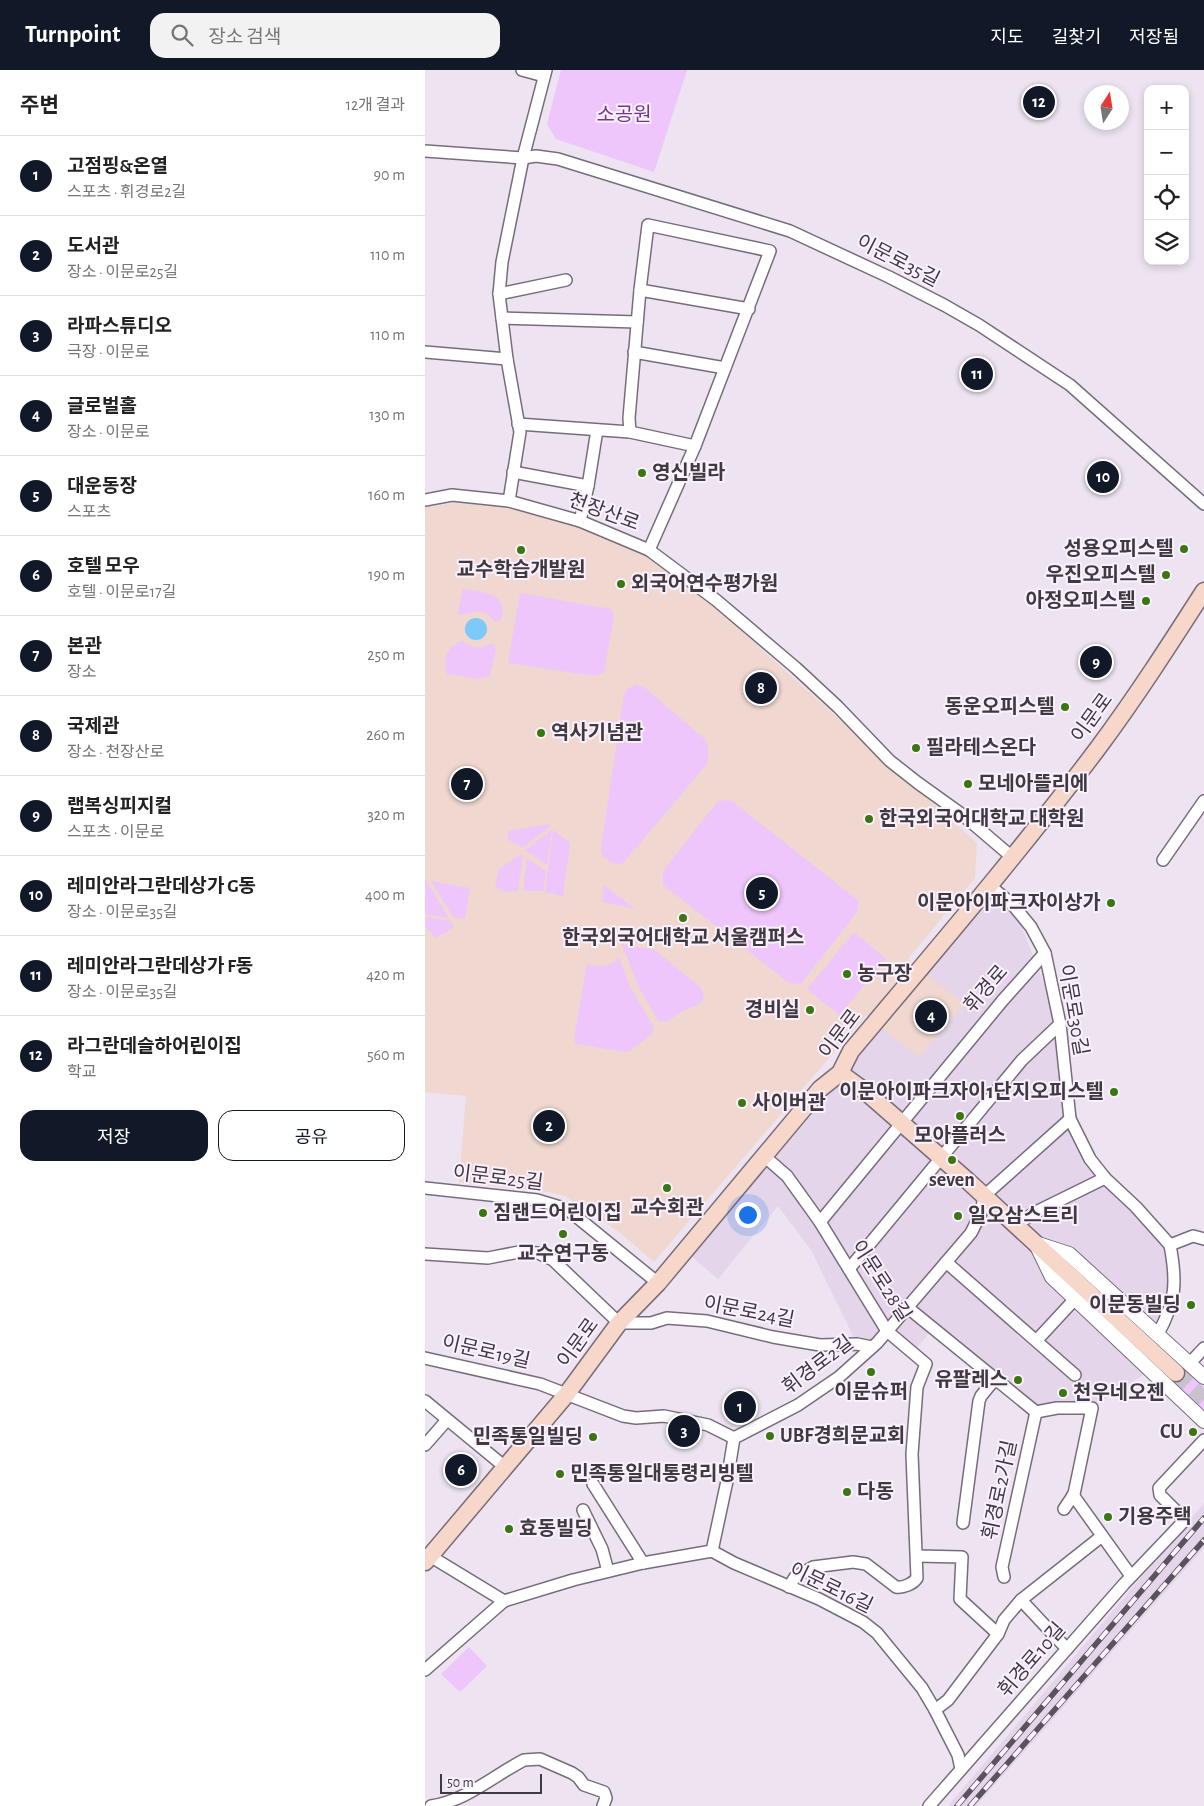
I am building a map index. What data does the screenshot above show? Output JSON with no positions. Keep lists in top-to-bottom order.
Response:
{
  "streets": {
    "main road": ["이문로"],
    "street": [
      "이문로35길",
      "천장산로",
      "휘경로",
      "이문로30길",
      "이문로25길",
      "이문로28길",
      "이문로24길",
      "이문로19길",
      "휘경로2길",
      "휘경로2가길",
      "이문로16길",
      "휘경로10길"
    ]
  },
  "crossings": [
    ["천장산로", "이문로"],
    ["이문로", "이문로30길"],
    ["이문로", "이문로25길"],
    ["이문로", "이문로28길"],
    ["이문로", "이문로24길"],
    ["이문로", "이문로19길"],
    ["이문로", "휘경로2길"],
    ["휘경로", "이문로30길"],
    ["휘경로", "이문로28길"],
    ["이문로28길", "휘경로2길"],
    ["이문로28길", "이문로16길"],
    ["이문로24길", "휘경로2길"],
    ["이문로16길", "휘경로10길"]
  ],
  "parks": ["소공원"],
  "places": [
    "영신빌라",
    "성용오피스텔",
    "교수학습개발원",
    "우진오피스텔",
    "외국어연수평가원",
    "아정오피스텔",
    "동운오피스텔",
    "역사기념관",
    "필라테스온다",
    "모네아뜰리에",
    "한국외국어대학교 대학원",
    "이문아이파크자이상가",
    "한국외국어대학교 서울캠퍼스",
    "농구장",
    "경비실",
    "이문아이파크자이1단지오피스텔",
    "사이버관",
    "모아플러스",
    "seven",
    "교수회관",
    "짐랜드어린이집",
    "일오삼스트리",
    "교수연구동",
    "이문동빌딩",
    "이문슈퍼",
    "유팔레스",
    "천우네오젠",
    "CU",
    "UBF경희문교회",
    "민족통일빌딩",
    "민족통일대통령리빙텔",
    "다동",
    "기용주택",
    "효동빌딩"
  ],
  "scale_bar": "50 m",
  "north": "top",
  "page": {
    "header": "Turnpoint",
    "search": "장소 검색",
    "nav": ["지도", "길찾기", "저장됨"],
    "heading": ["주변", "12개 결과"],
    "pins": [
      "12",
      "11",
      "10",
      "9",
      "8",
      "7",
      "5",
      "4",
      "2",
      "1",
      "3",
      "6"
    ],
    "map_buttons": ["+", "−"],
    "list": [
      {
        "mark": "1",
        "name": "고점핑&온열",
        "note": "스포츠 · 휘경로2길",
        "value": "90 m"
      },
      {
        "mark": "2",
        "name": "도서관",
        "note": "장소 · 이문로25길",
        "value": "110 m"
      },
      {
        "mark": "3",
        "name": "라파스튜디오",
        "note": "극장 · 이문로",
        "value": "110 m"
      },
      {
        "mark": "4",
        "name": "글로벌홀",
        "note": "장소 · 이문로",
        "value": "130 m"
      },
      {
        "mark": "5",
        "name": "대운동장",
        "note": "스포츠",
        "value": "160 m"
      },
      {
        "mark": "6",
        "name": "호텔 모우",
        "note": "호텔 · 이문로17길",
        "value": "190 m"
      },
      {
        "mark": "7",
        "name": "본관",
        "note": "장소",
        "value": "250 m"
      },
      {
        "mark": "8",
        "name": "국제관",
        "note": "장소 · 천장산로",
        "value": "260 m"
      },
      {
        "mark": "9",
        "name": "랩복싱피지컬",
        "note": "스포츠 · 이문로",
        "value": "320 m"
      },
      {
        "mark": "10",
        "name": "레미안라그란데상가 G동",
        "note": "장소 · 이문로35길",
        "value": "400 m"
      },
      {
        "mark": "11",
        "name": "레미안라그란데상가 F동",
        "note": "장소 · 이문로35길",
        "value": "420 m"
      },
      {
        "mark": "12",
        "name": "라그란데슬하어린이집",
        "note": "학교",
        "value": "560 m"
      }
    ],
    "buttons": ["저장", "공유"],
    "scale": "50 m"
  }
}
